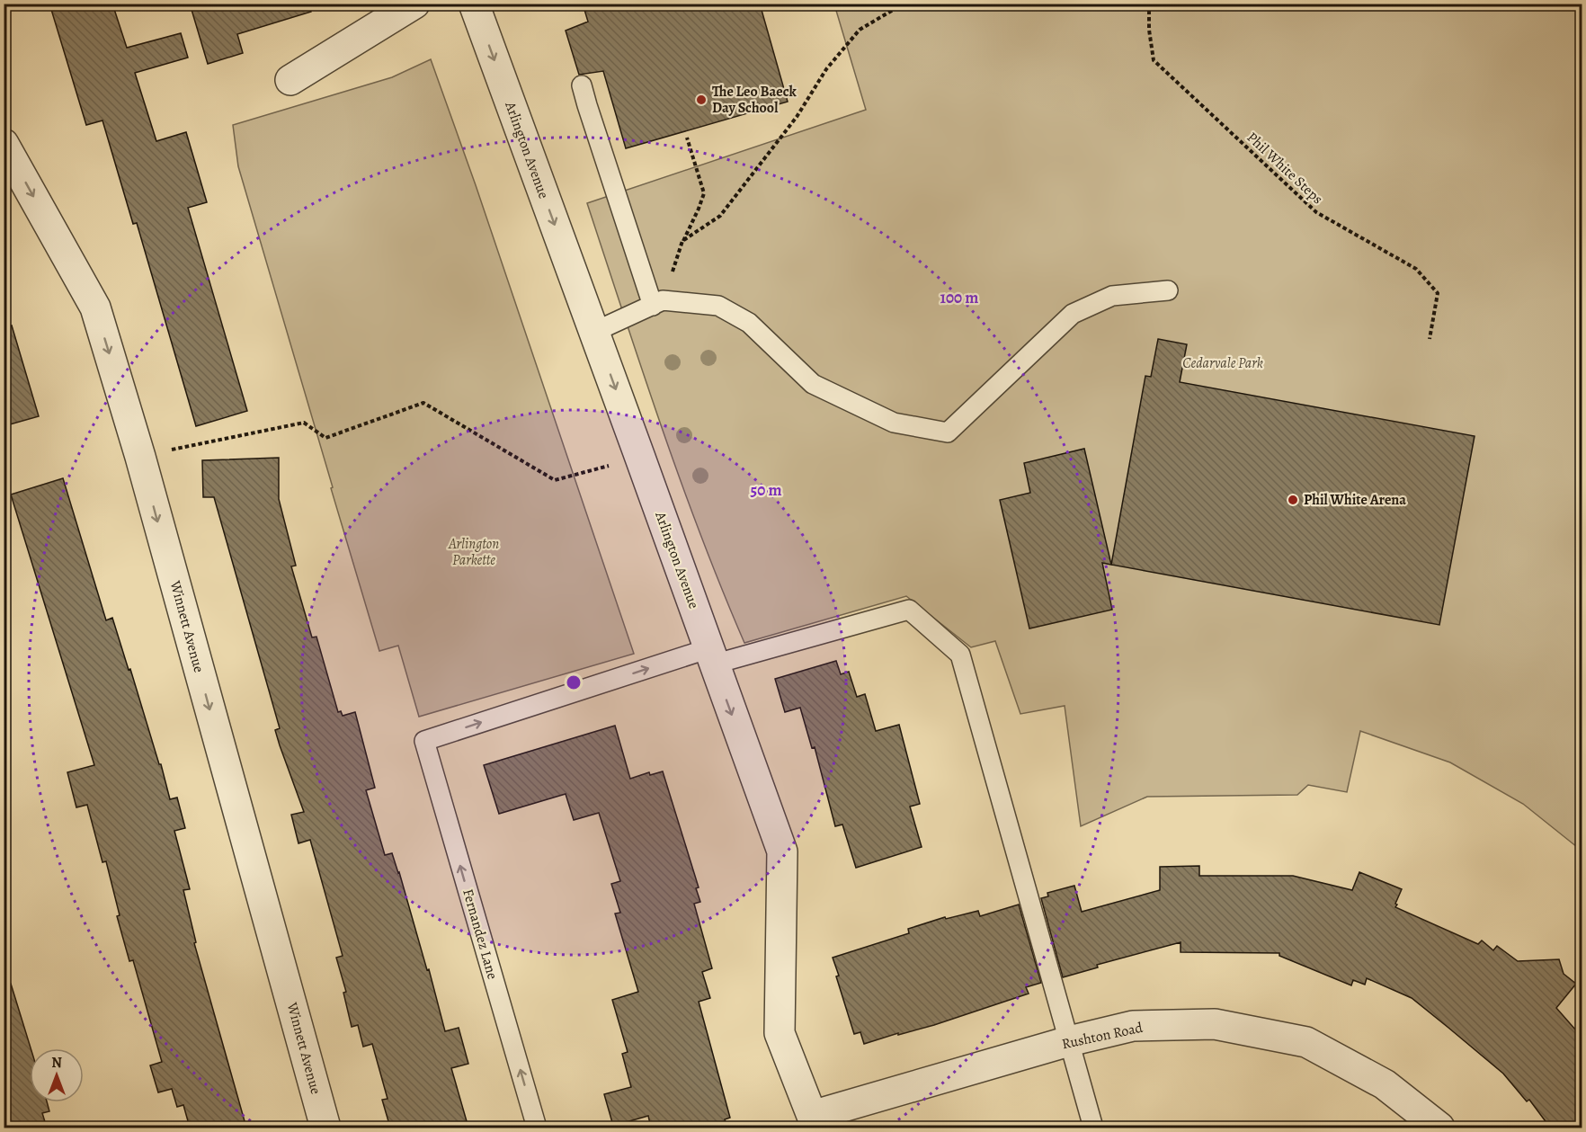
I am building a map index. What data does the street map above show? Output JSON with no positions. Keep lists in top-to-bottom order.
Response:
{
  "streets": {
    "street": ["Arlington Avenue", "Winnett Avenue", "Rushton Road"],
    "lane": ["Fernandez Lane"],
    "path": ["Phil White Steps"]
  },
  "crossings": [
    ["Arlington Avenue", "Fernandez Lane"],
    ["Arlington Avenue", "Rushton Road"]
  ],
  "one_way": ["Arlington Avenue", "Winnett Avenue"],
  "parks": ["Cedarvale Park", "Arlington Parkette"],
  "places": ["The Leo Baeck Day School", "Phil White Arena"],
  "north": "top",
  "rings": ["100 m", "50 m"]
}
